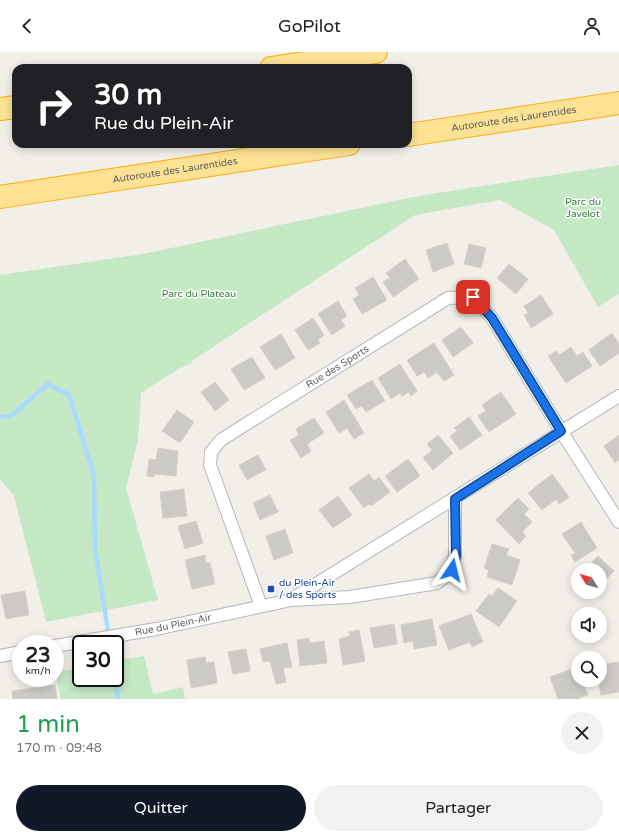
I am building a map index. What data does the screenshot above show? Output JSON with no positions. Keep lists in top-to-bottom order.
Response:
{
  "streets": {
    "highway": ["Autoroute des Laurentides"],
    "street": ["Rue des Sports", "Rue du Plein-Air"]
  },
  "crossings": [
    ["Rue des Sports", "Rue du Plein-Air"]
  ],
  "parks": ["Parc du Javelot", "Parc du Plateau"],
  "places": {
    "transit": ["du Plein-Air / des Sports"]
  },
  "north": "top left",
  "page": {
    "header": "GoPilot",
    "turn": ["30 m", "Rue du Plein-Air"],
    "speed": "23 km/h",
    "limit": "30",
    "heading": ["1 min", "170 m · 09:48"],
    "buttons": ["Quitter", "Partager"]
  }
}
